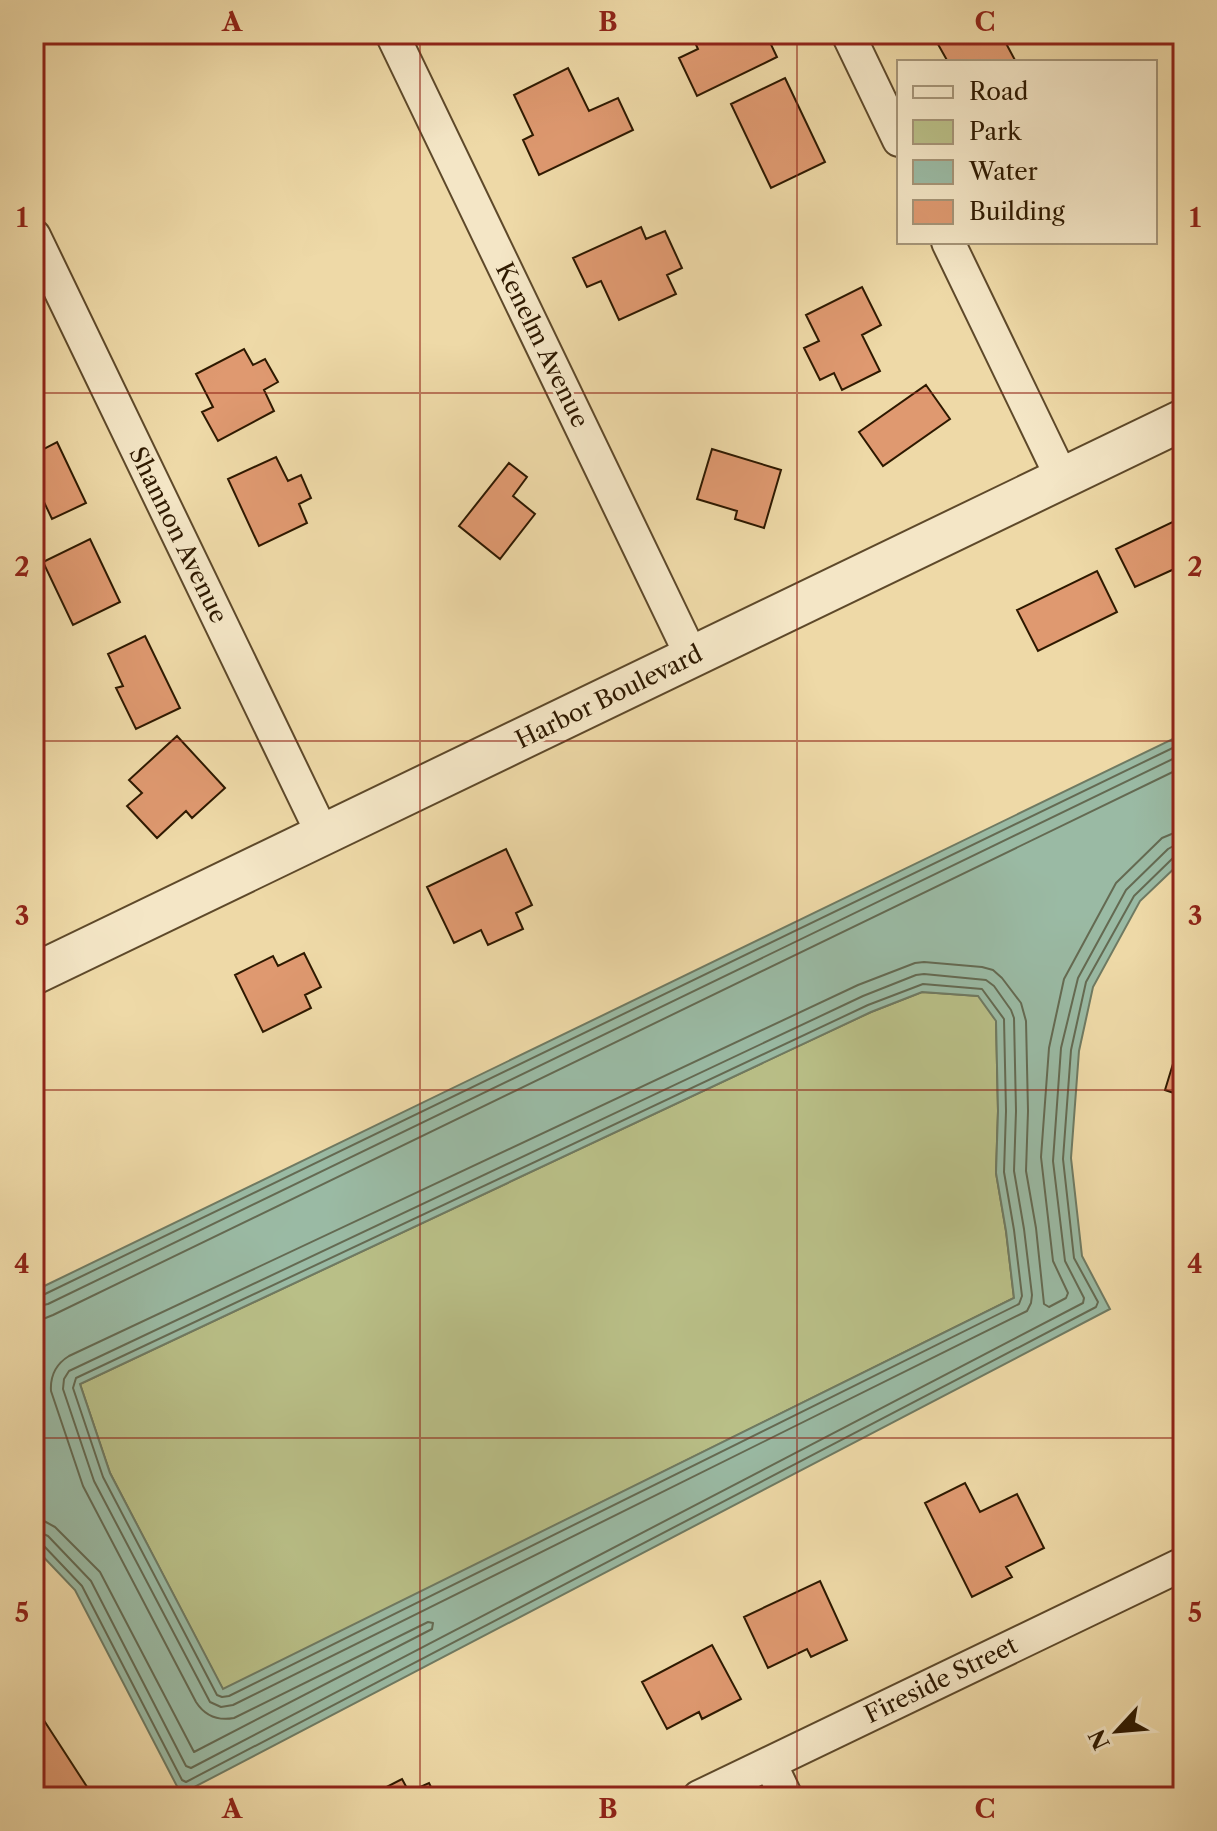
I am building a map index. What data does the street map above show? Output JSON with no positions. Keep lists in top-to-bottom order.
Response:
{
  "streets": {
    "street": [
      "Kenelm Avenue",
      "Shannon Avenue",
      "Harbor Boulevard",
      "Fireside Street"
    ]
  },
  "crossings": [
    ["Kenelm Avenue", "Harbor Boulevard"],
    ["Shannon Avenue", "Harbor Boulevard"]
  ],
  "legend": [
    "Road",
    "Park",
    "Water",
    "Building"
  ],
  "north": "bottom left",
  "grid": {
    "columns": ["A", "B", "C"],
    "rows": [
      "1",
      "2",
      "3",
      "4",
      "5"
    ]
  }
}
